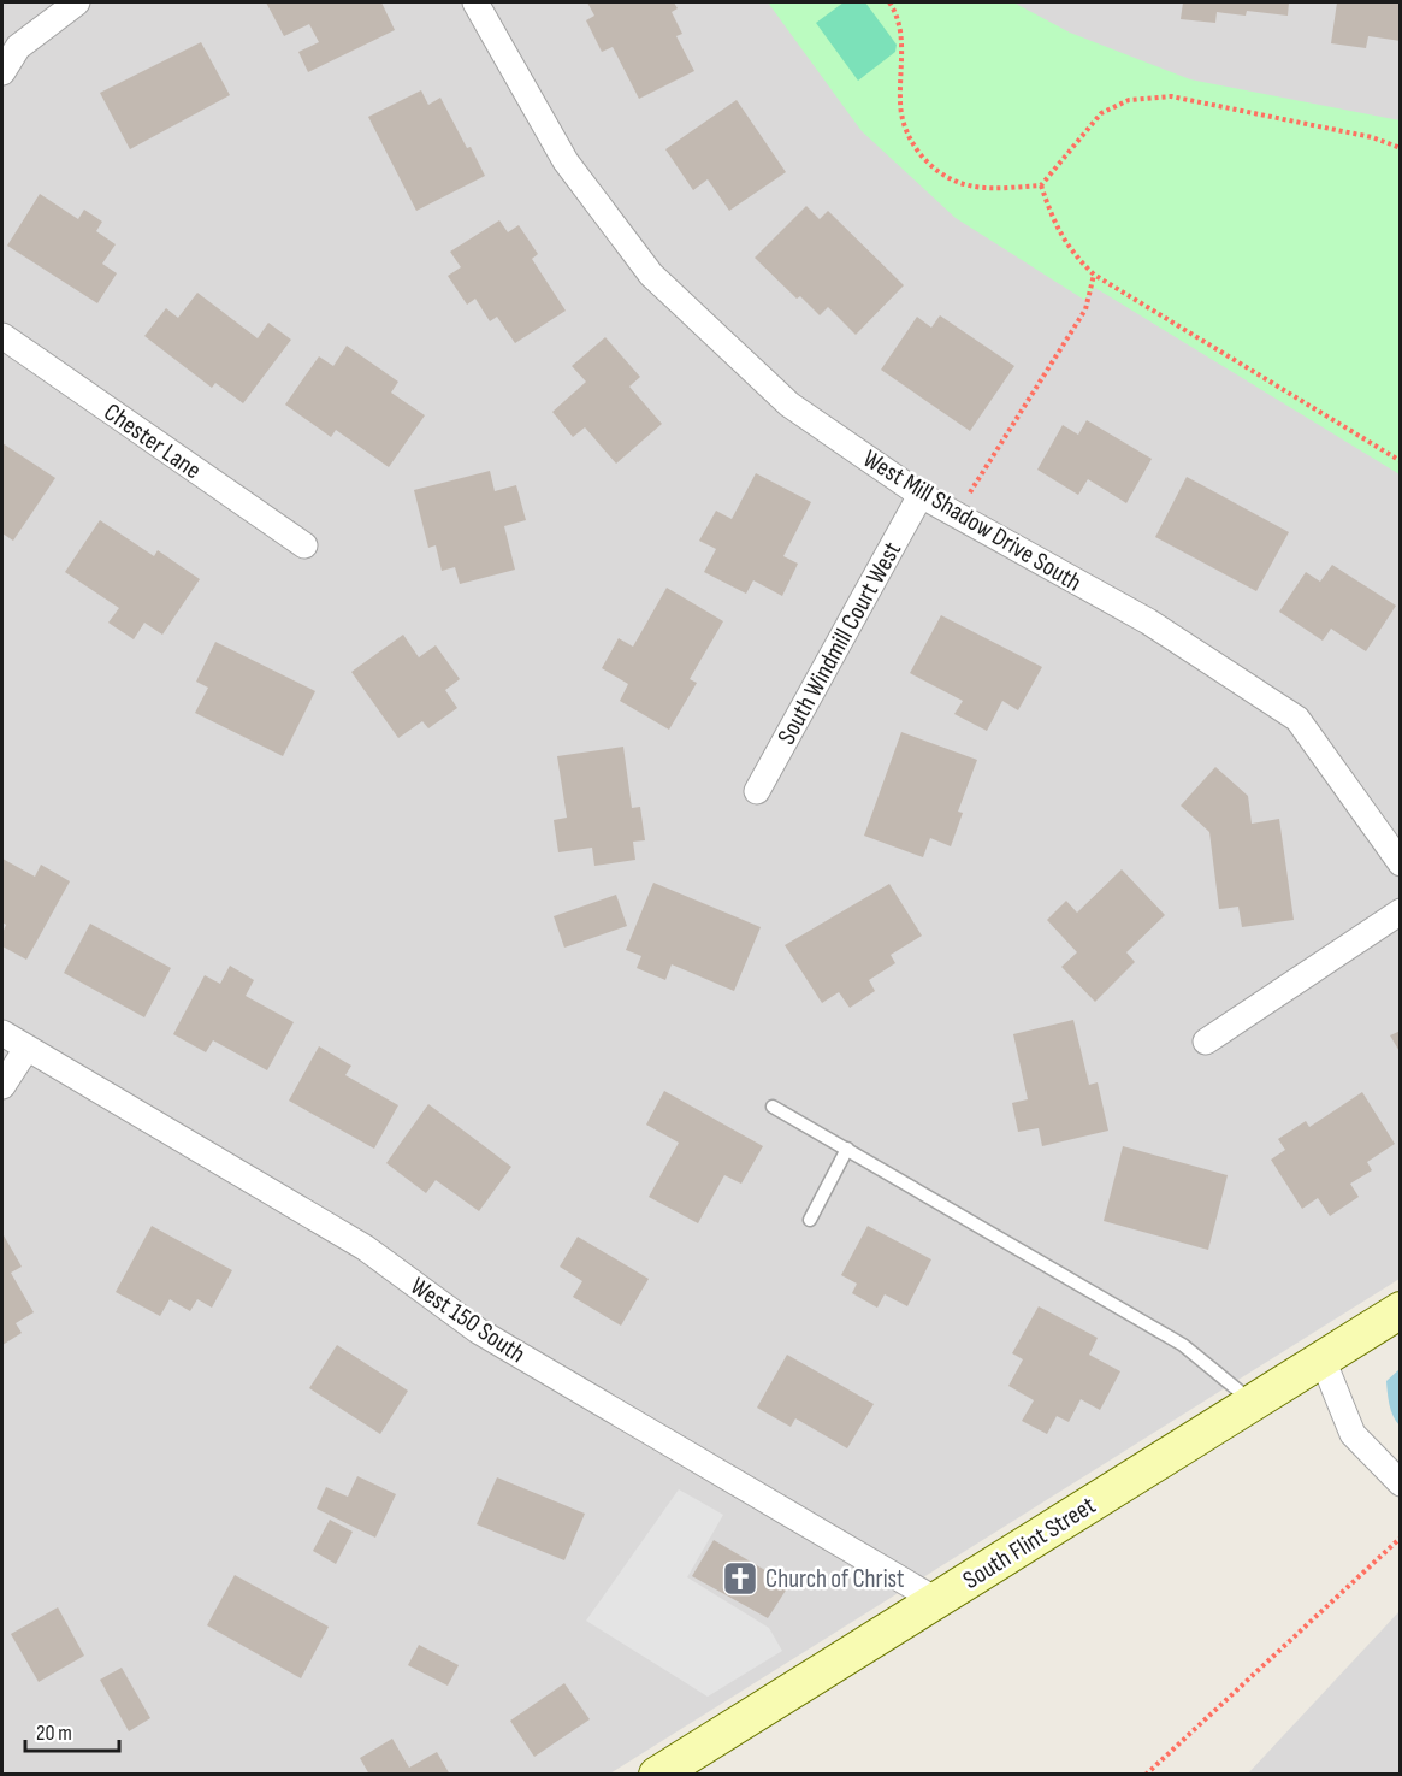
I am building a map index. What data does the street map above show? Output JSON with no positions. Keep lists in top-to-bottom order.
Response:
{
  "streets": {
    "main road": ["South Flint Street"],
    "street": [
      "Chester Lane",
      "West Mill Shadow Drive South",
      "South Windmill Court West",
      "West 150 South"
    ]
  },
  "crossings": [
    ["West Mill Shadow Drive South", "South Windmill Court West"],
    ["West 150 South", "South Flint Street"]
  ],
  "places": {
    "church": ["Church of Christ"]
  },
  "scale_bar": "20 m"
}
